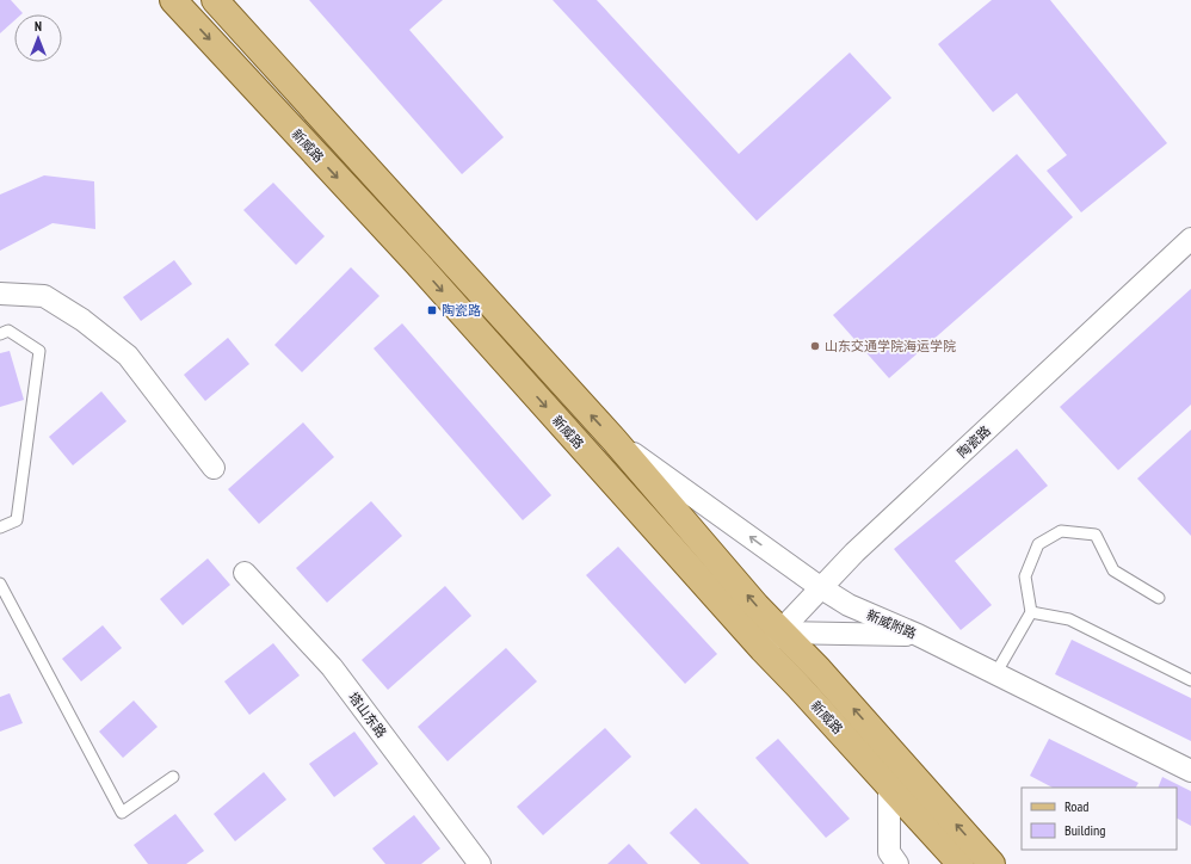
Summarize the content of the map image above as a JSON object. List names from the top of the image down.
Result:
{
  "streets": {
    "main road": ["新威路"],
    "street": ["陶瓷路", "新威附路", "塔山东路"]
  },
  "crossings": [
    ["新威路", "陶瓷路"],
    ["新威路", "新威附路"],
    ["陶瓷路", "新威附路"]
  ],
  "one_way": ["新威附路"],
  "places": {
    "transit": ["陶瓷路"],
    "other": ["山东交通学院海运学院"]
  },
  "legend": ["Road", "Building"],
  "north": "top"
}
